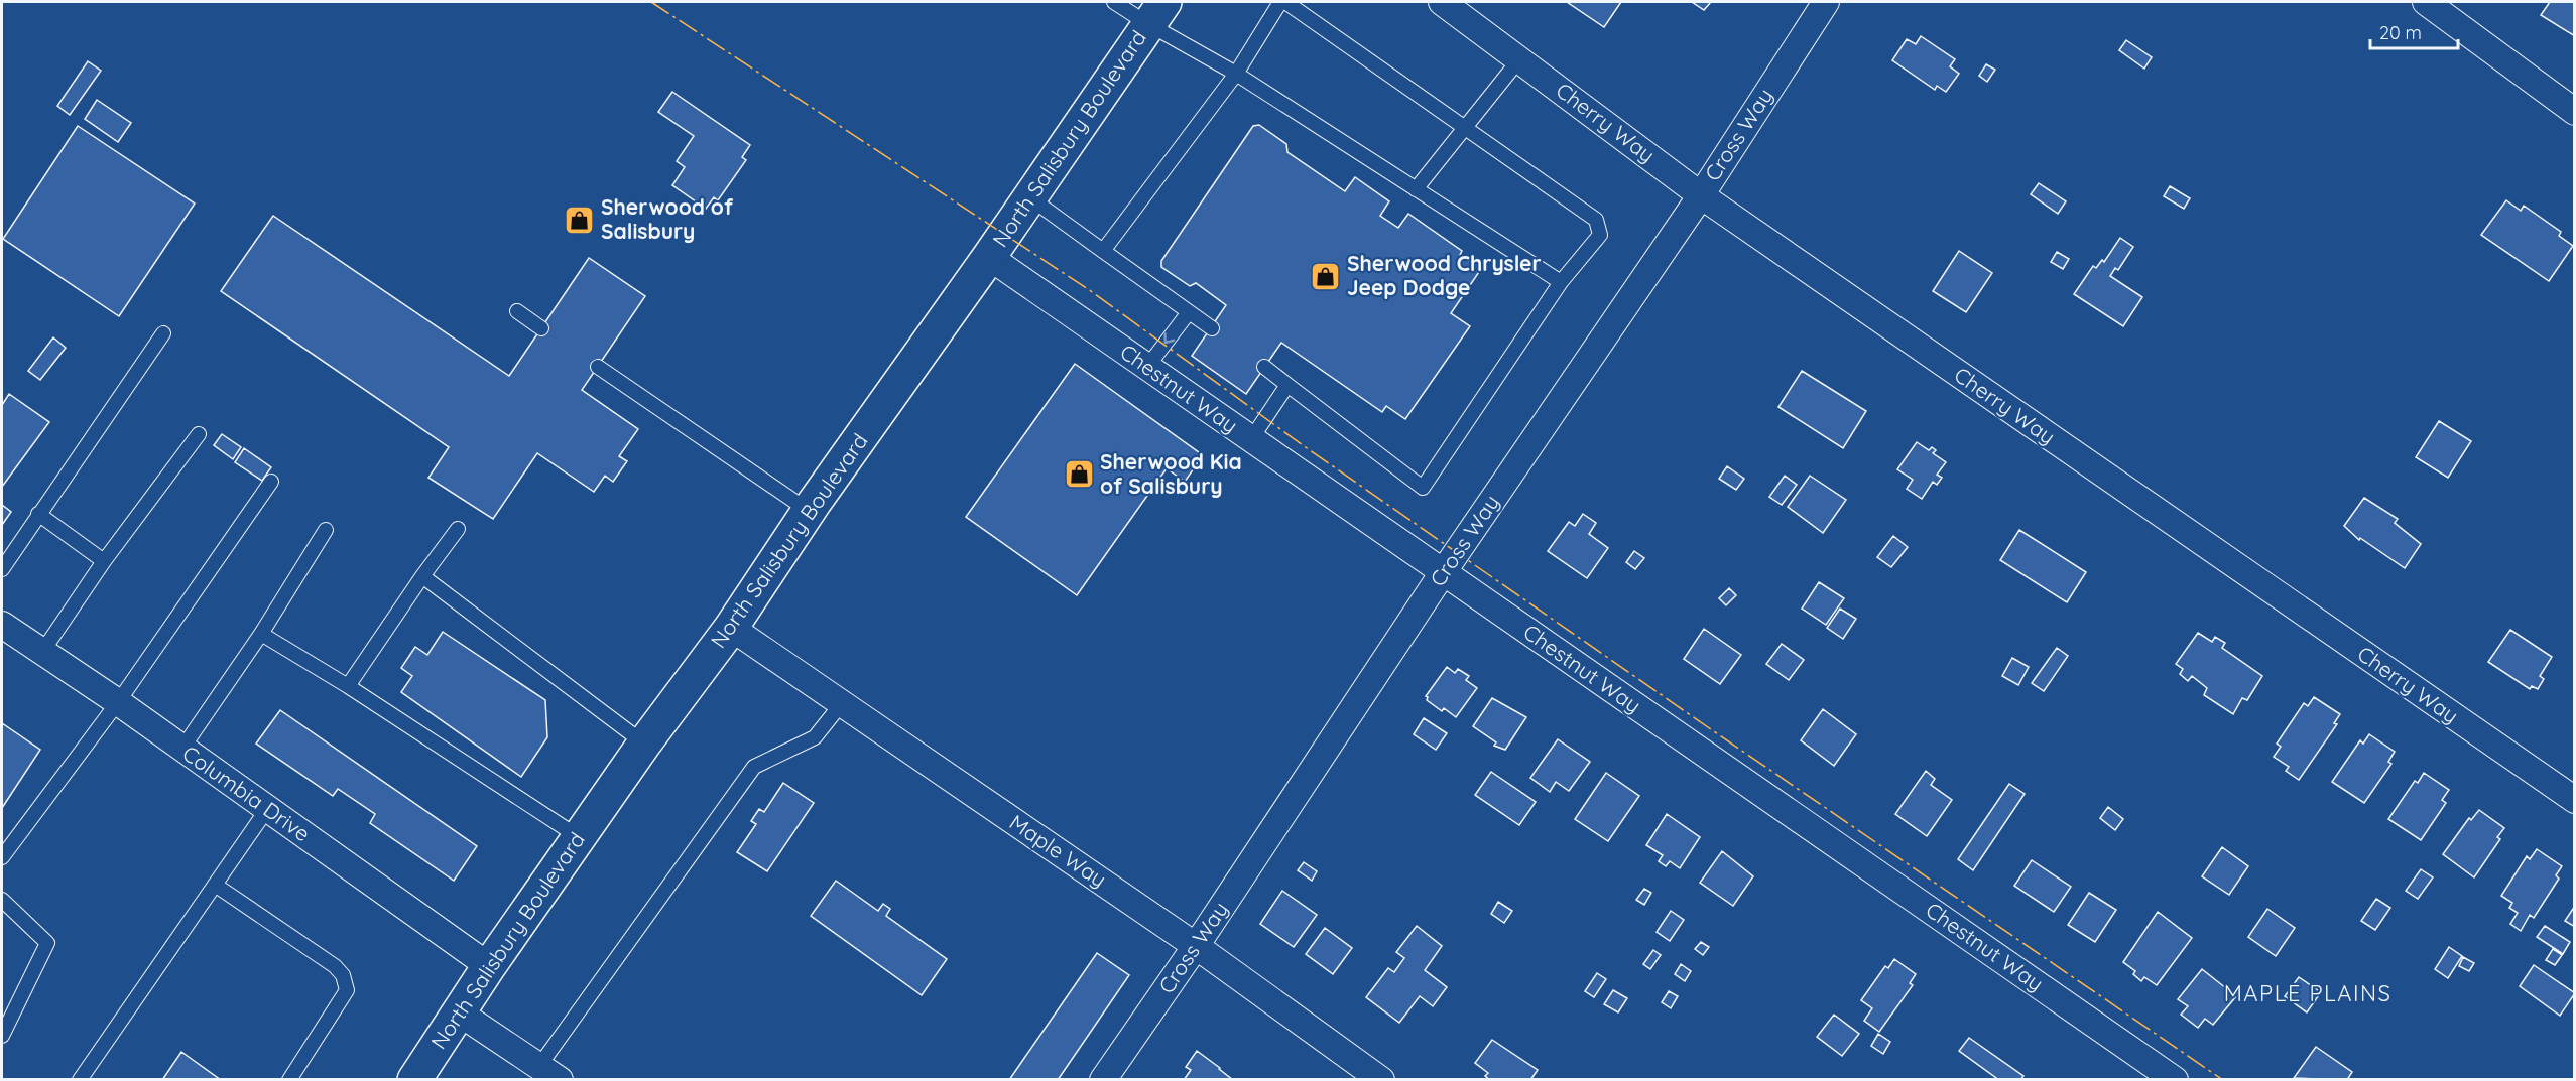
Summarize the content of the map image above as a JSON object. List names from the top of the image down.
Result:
{
  "streets": {
    "main road": ["North Salisbury Boulevard"],
    "street": [
      "Cherry Way",
      "Cross Way",
      "Chestnut Way",
      "Columbia Drive",
      "Maple Way"
    ]
  },
  "crossings": [
    ["Cherry Way", "Cross Way"],
    ["Cross Way", "Chestnut Way"],
    ["Cross Way", "Maple Way"],
    ["North Salisbury Boulevard", "Chestnut Way"],
    ["North Salisbury Boulevard", "Columbia Drive"],
    ["North Salisbury Boulevard", "Maple Way"]
  ],
  "districts": ["MAPLE PLAINS"],
  "places": {
    "shop": ["Sherwood of Salisbury", "Sherwood Chrysler Jeep Dodge", "Sherwood Kia of Salisbury"]
  },
  "scale_bar": "20 m"
}
